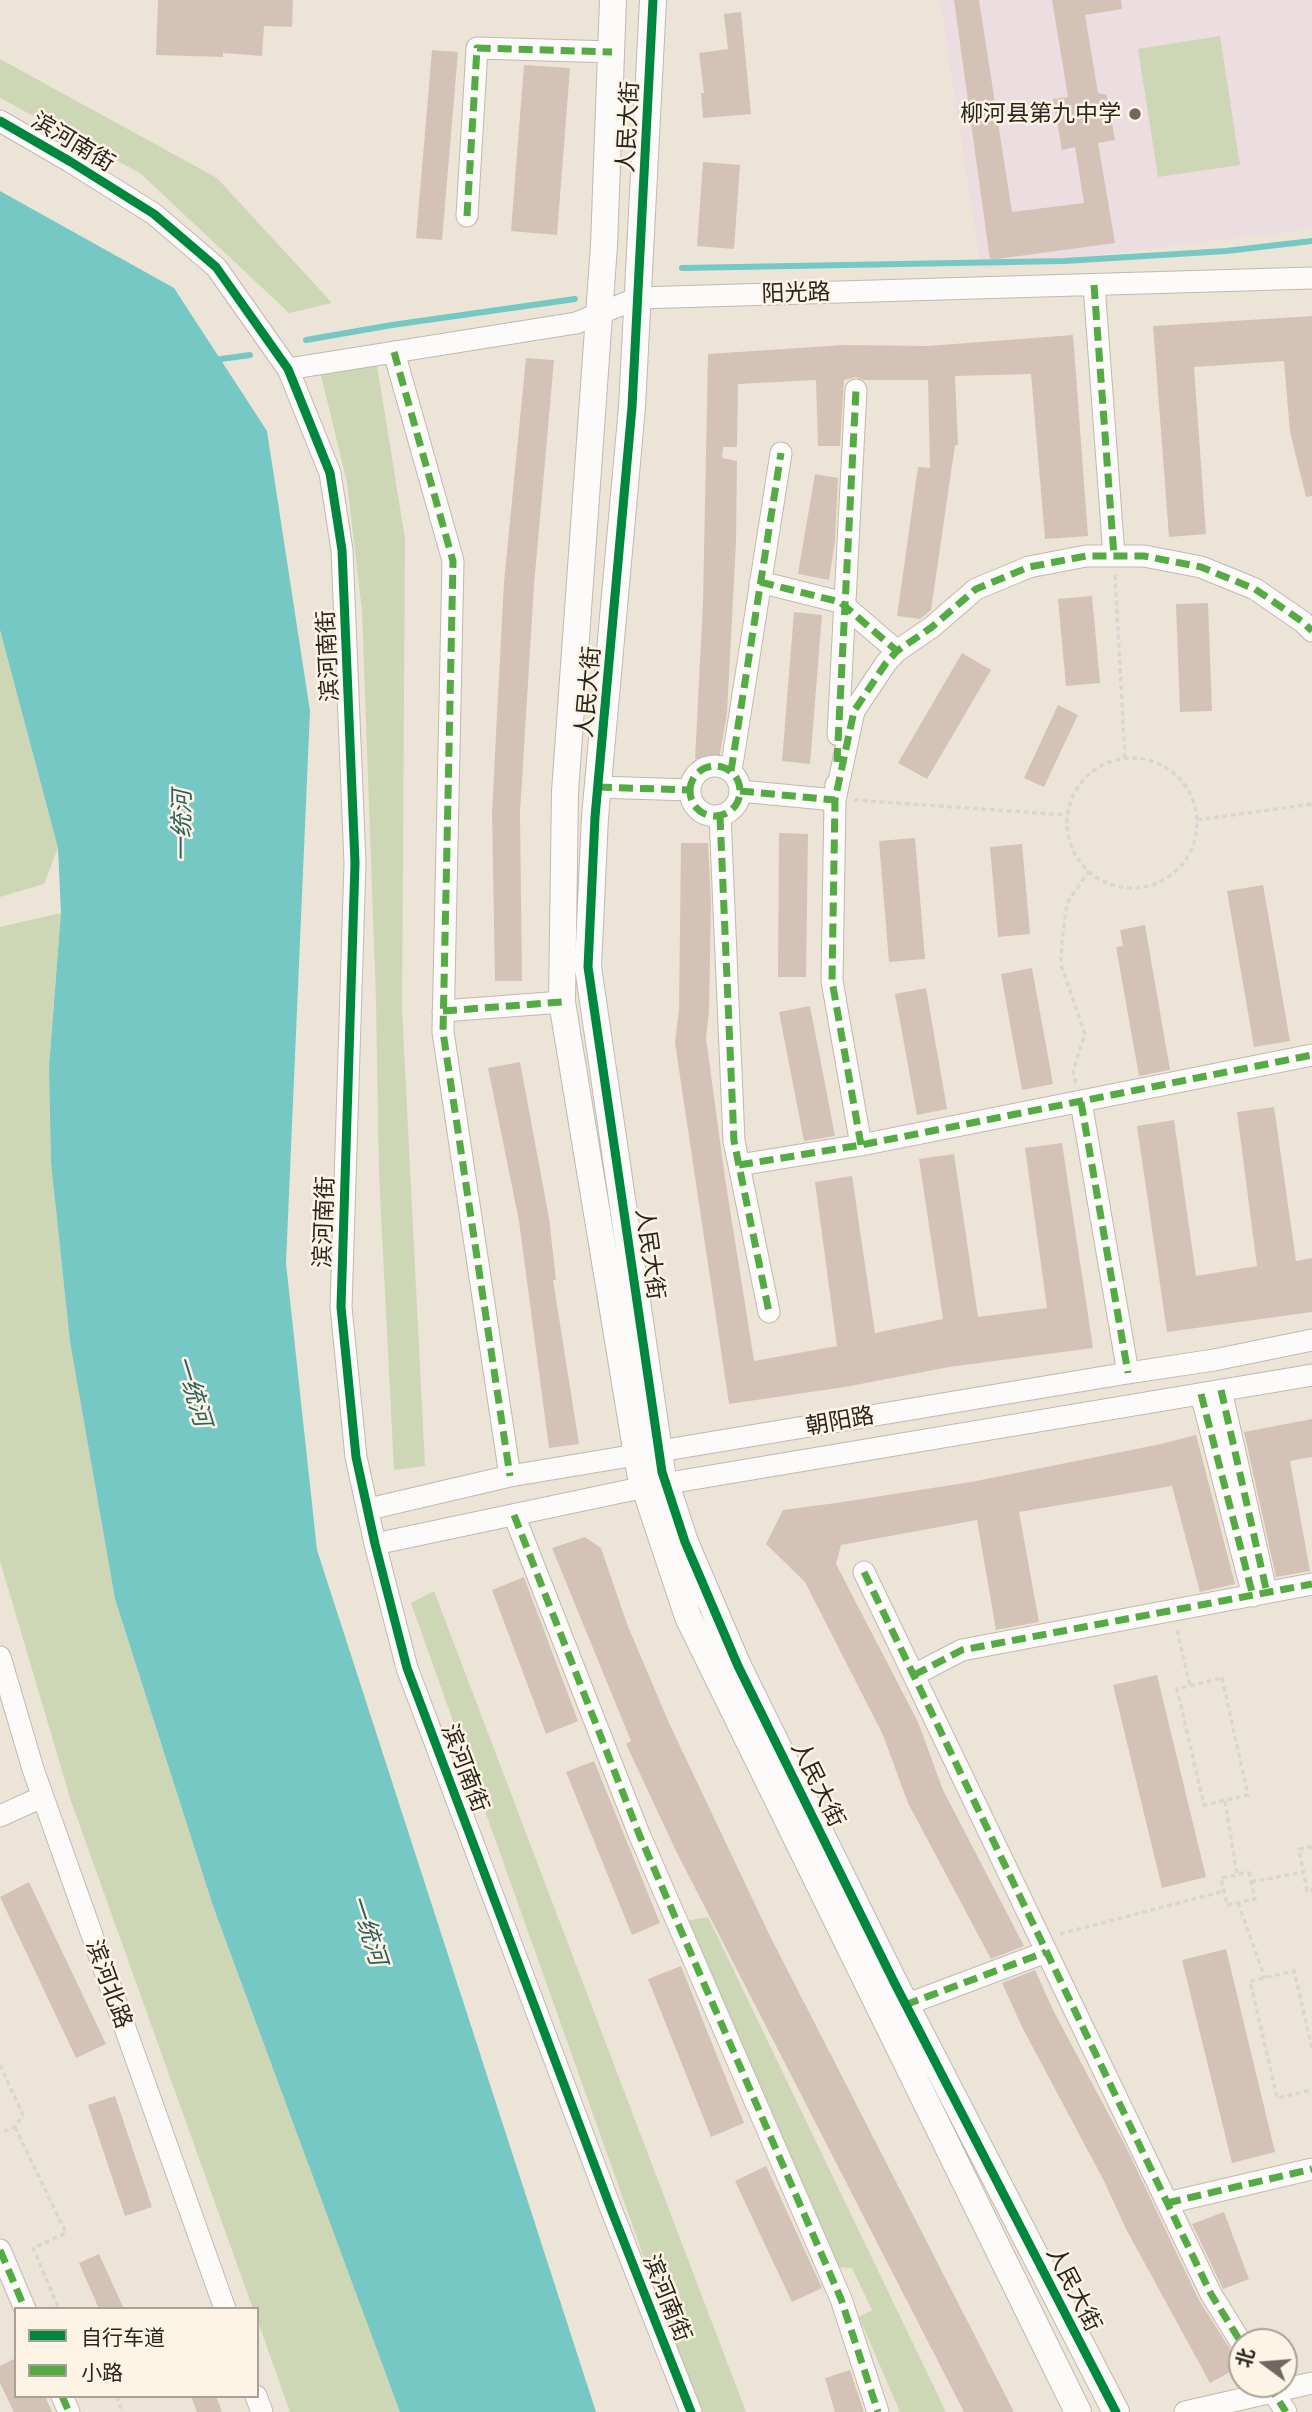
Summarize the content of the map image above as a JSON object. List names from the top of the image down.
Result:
{
  "streets": {
    "street": [
      "人民大街",
      "滨河南街",
      "阳光路",
      "朝阳路",
      "滨河北路"
    ]
  },
  "crossings": [
    ["人民大街", "阳光路"],
    ["人民大街", "朝阳路"],
    ["滨河南街", "阳光路"],
    ["滨河南街", "朝阳路"]
  ],
  "water": ["一统河"],
  "places": ["柳河县第九中学"],
  "legend": ["自行车道", "小路"],
  "north": "left"
}
